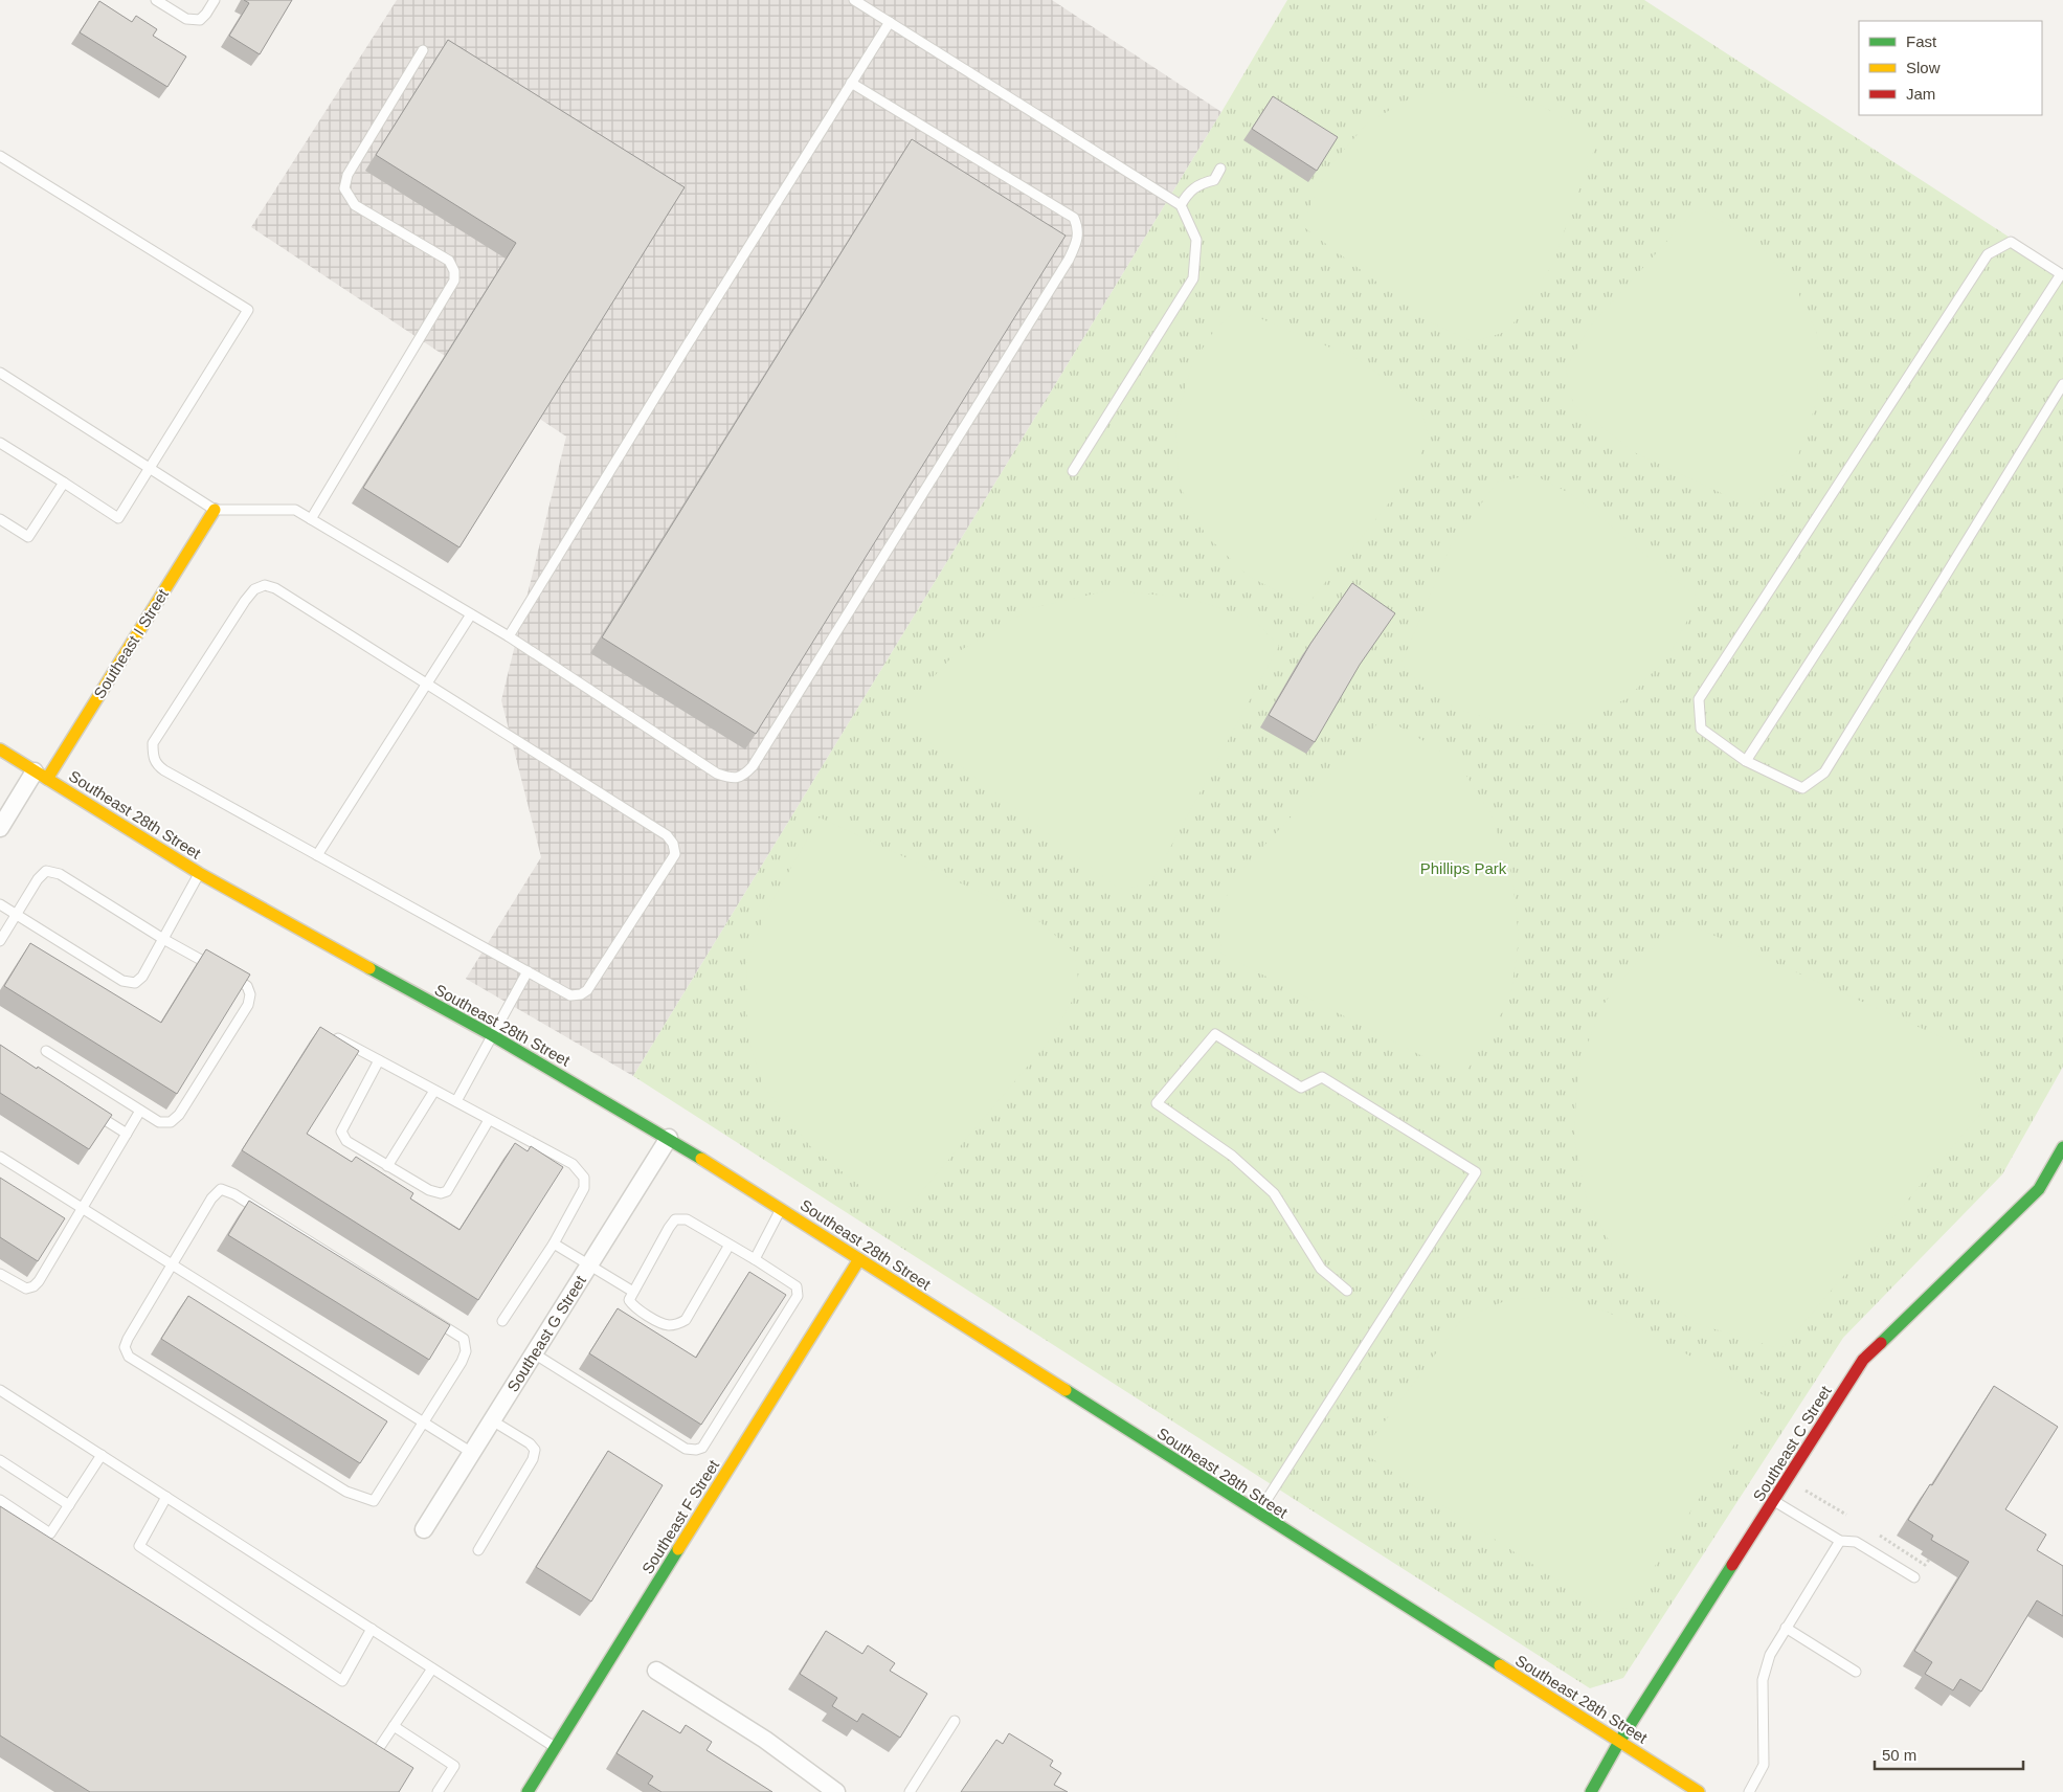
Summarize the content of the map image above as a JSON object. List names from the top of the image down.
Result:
{
  "streets": {
    "main road": [
      "Southeast I Street",
      "Southeast 28th Street",
      "Southeast C Street",
      "Southeast F Street"
    ],
    "street": ["Southeast G Street"]
  },
  "crossings": [
    ["Southeast I Street", "Southeast 28th Street"],
    ["Southeast 28th Street", "Southeast G Street"],
    ["Southeast 28th Street", "Southeast C Street"],
    ["Southeast 28th Street", "Southeast F Street"]
  ],
  "parks": ["Phillips Park"],
  "legend": ["Fast", "Slow", "Jam"],
  "scale_bar": "50 m"
}
